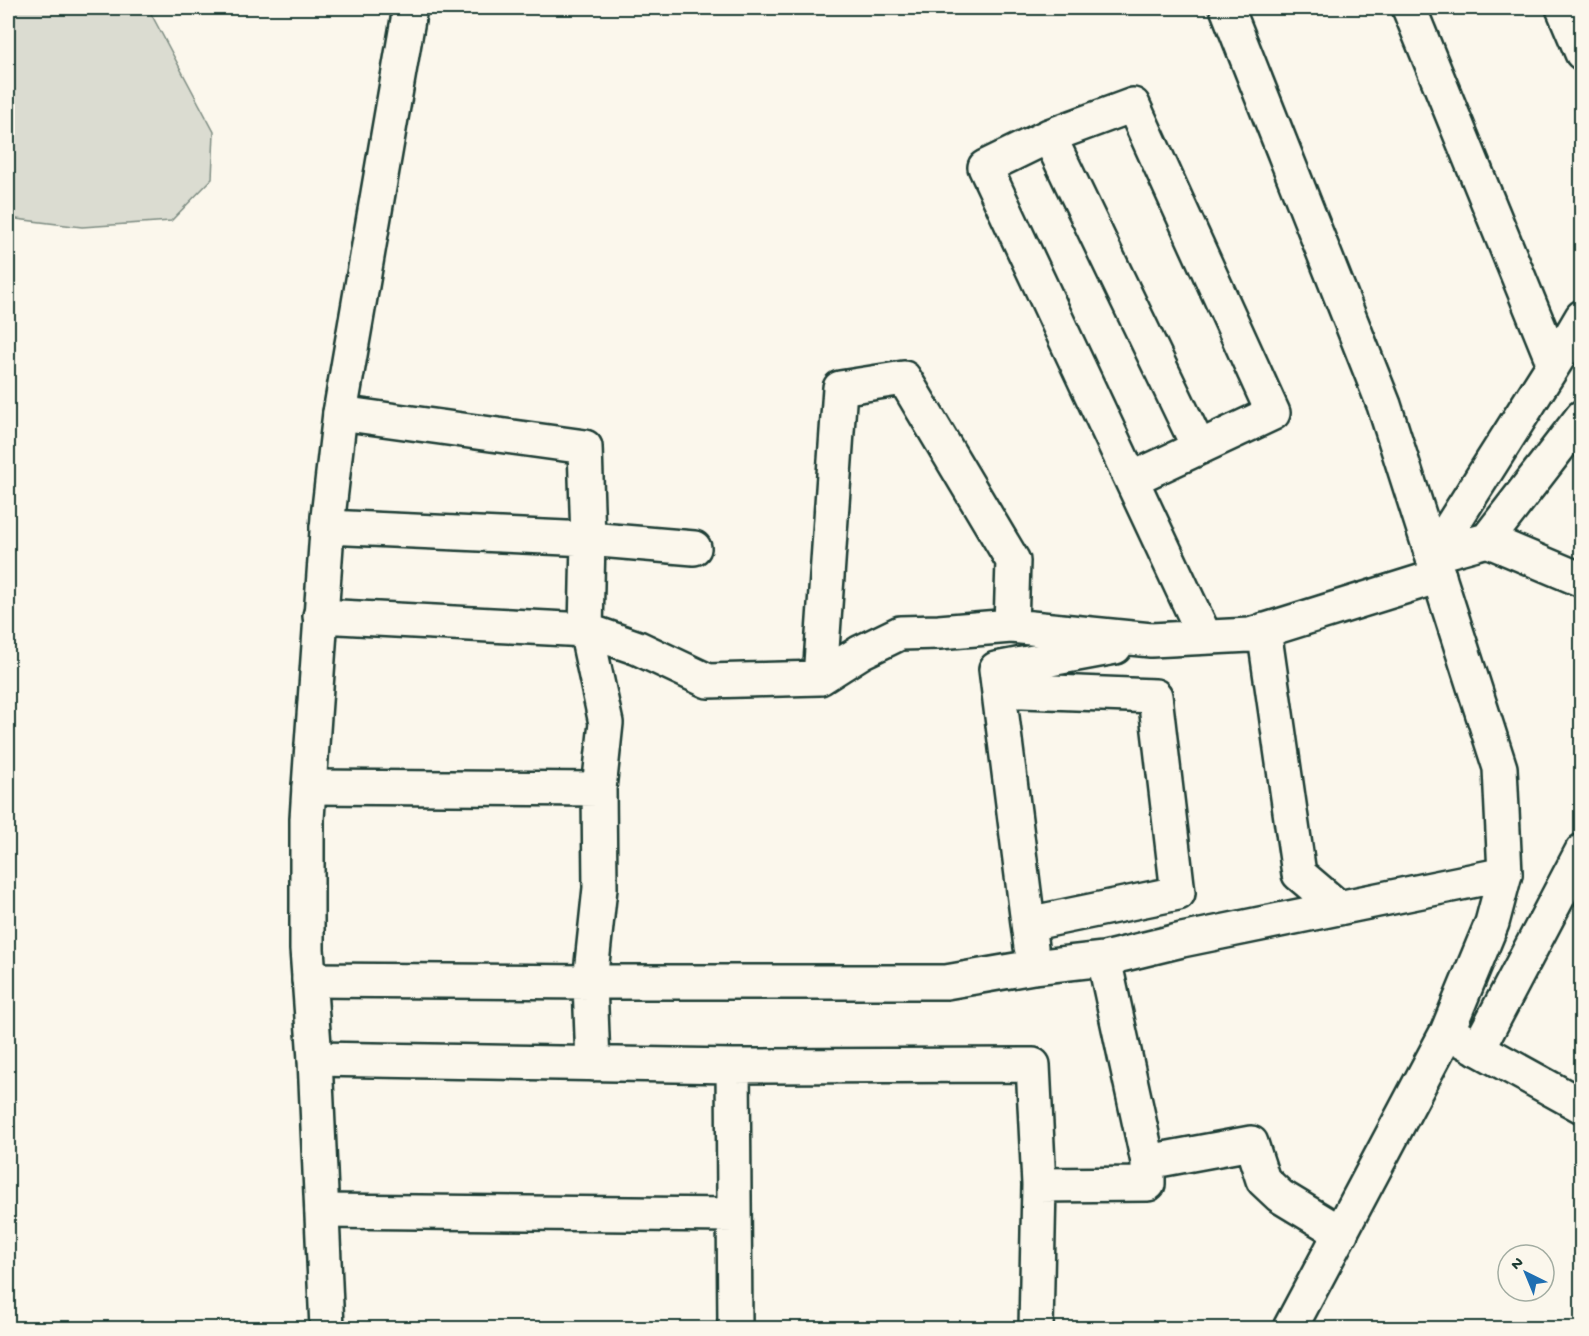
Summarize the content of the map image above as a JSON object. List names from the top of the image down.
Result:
{
  "north": "top left"
}
